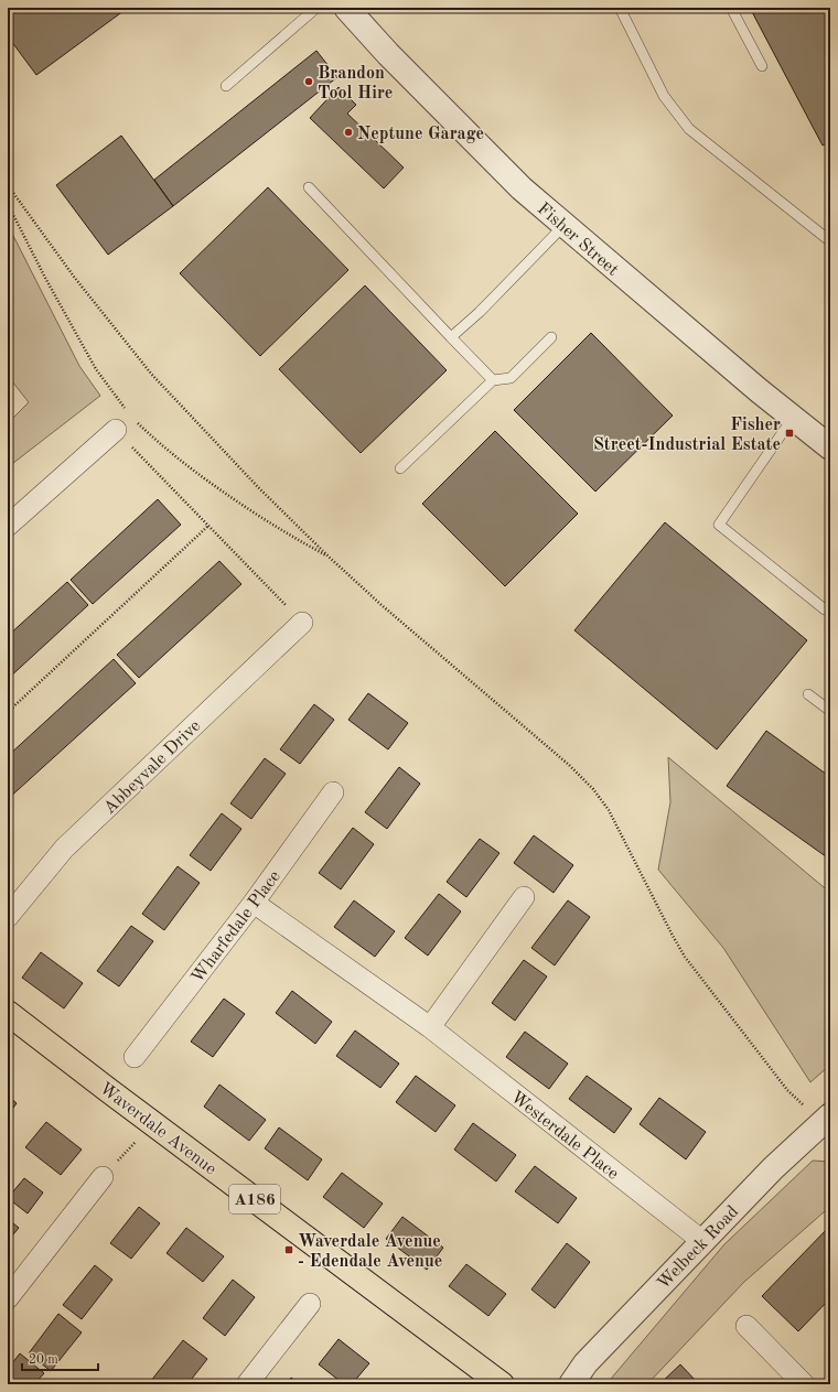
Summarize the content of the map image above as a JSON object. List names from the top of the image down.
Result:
{
  "streets": {
    "main road": ["Waverdale Avenue", "A186"],
    "street": [
      "Fisher Street",
      "Abbeyvale Drive",
      "Wharfedale Place",
      "Westerdale Place",
      "Welbeck Road"
    ]
  },
  "crossings": [
    ["Wharfedale Place", "Westerdale Place"],
    ["Westerdale Place", "Welbeck Road"]
  ],
  "places": {
    "other": ["Brandon Tool Hire", "Neptune Garage"],
    "transit": ["Fisher Street-Industrial Estate", "Waverdale Avenue - Edendale Avenue"]
  },
  "scale_bar": "20 m"
}
